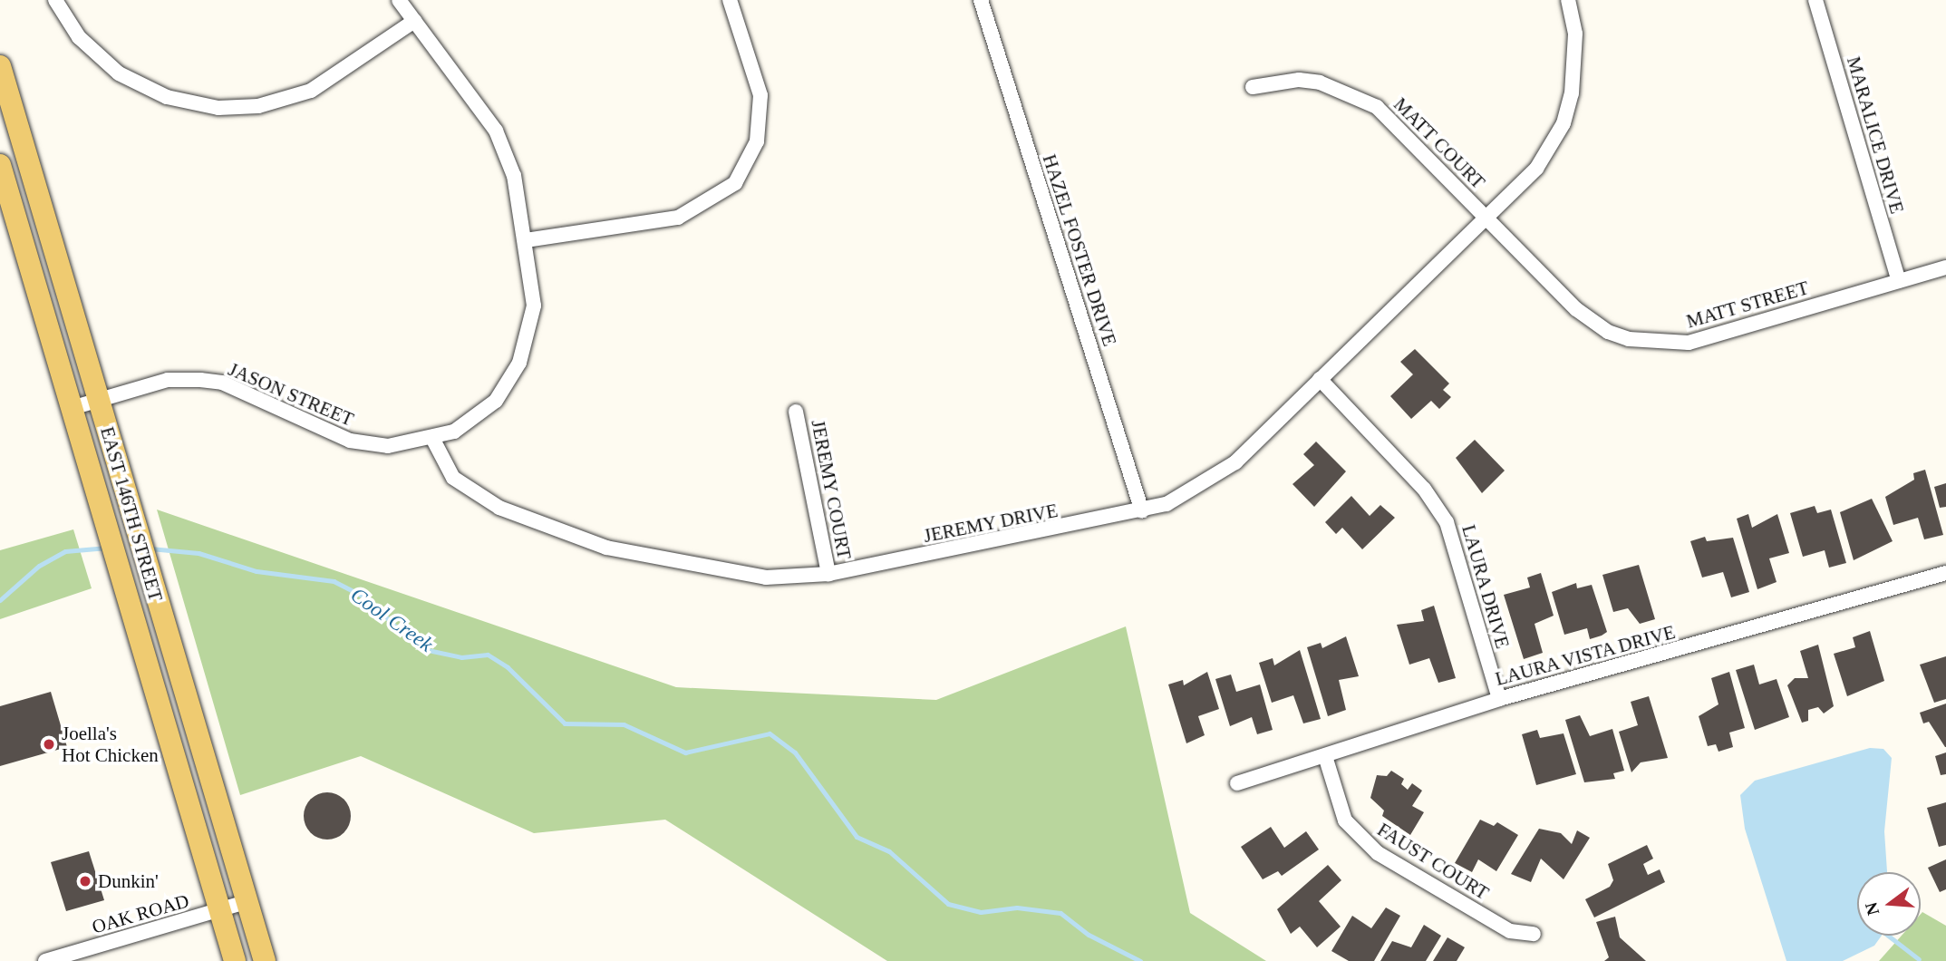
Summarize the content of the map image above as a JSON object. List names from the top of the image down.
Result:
{
  "streets": {
    "main road": ["EAST 146TH STREET"],
    "street": [
      "MARALICE DRIVE",
      "MATT COURT",
      "HAZEL FOSTER DRIVE",
      "MATT STREET",
      "JASON STREET",
      "JEREMY COURT",
      "JEREMY DRIVE",
      "LAURA DRIVE",
      "LAURA VISTA DRIVE",
      "FAUST COURT",
      "OAK ROAD"
    ]
  },
  "crossings": [
    ["MARALICE DRIVE", "MATT STREET"],
    ["MATT COURT", "MATT STREET"],
    ["MATT COURT", "JEREMY DRIVE"],
    ["HAZEL FOSTER DRIVE", "JEREMY DRIVE"],
    ["MATT STREET", "JEREMY DRIVE"],
    ["JASON STREET", "EAST 146TH STREET"],
    ["JASON STREET", "JEREMY DRIVE"],
    ["JEREMY COURT", "JEREMY DRIVE"],
    ["EAST 146TH STREET", "OAK ROAD"],
    ["JEREMY DRIVE", "LAURA DRIVE"],
    ["LAURA DRIVE", "LAURA VISTA DRIVE"],
    ["LAURA VISTA DRIVE", "FAUST COURT"]
  ],
  "water": ["Cool Creek"],
  "places": ["Joella's Hot Chicken", "Dunkin'"],
  "north": "left"
}
